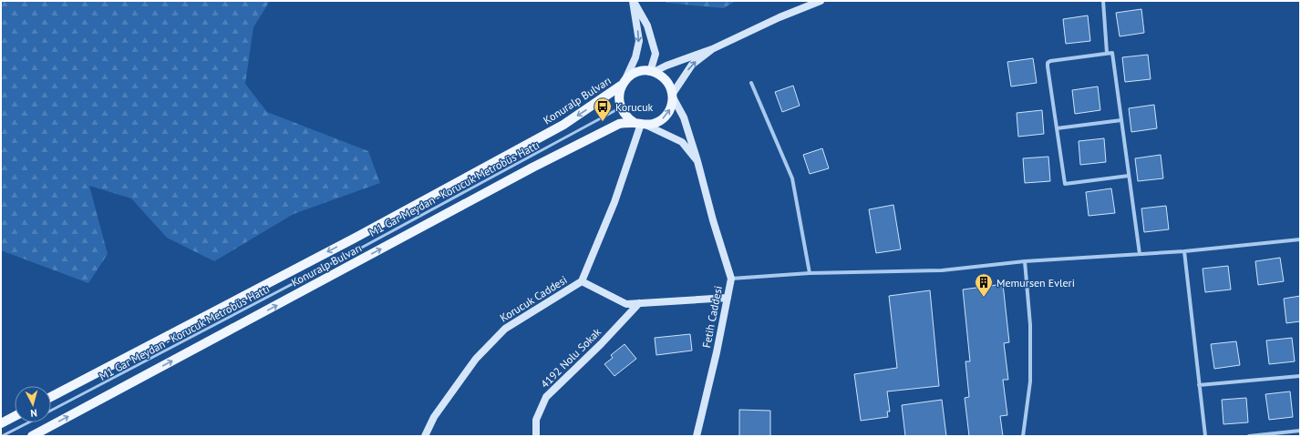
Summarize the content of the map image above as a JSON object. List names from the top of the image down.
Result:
{
  "streets": {
    "main road": ["Konuralp Bulvarı"],
    "street": ["Korucuk Caddesi", "Fetih Caddesi", "4192 Nolu Sokak"],
    "lane": ["M1 Gar Meydan - Korucuk Metrobüs Hattı"]
  },
  "crossings": [
    ["Konuralp Bulvarı", "M1 Gar Meydan - Korucuk Metrobüs Hattı"],
    ["Konuralp Bulvarı", "Korucuk Caddesi"],
    ["Konuralp Bulvarı", "Fetih Caddesi"],
    ["M1 Gar Meydan - Korucuk Metrobüs Hattı", "Korucuk Caddesi"],
    ["M1 Gar Meydan - Korucuk Metrobüs Hattı", "Fetih Caddesi"],
    ["Korucuk Caddesi", "Fetih Caddesi"]
  ],
  "places": {
    "bus stop": ["Korucuk"],
    "building": ["Memursen Evleri"]
  },
  "north": "bottom"
}
